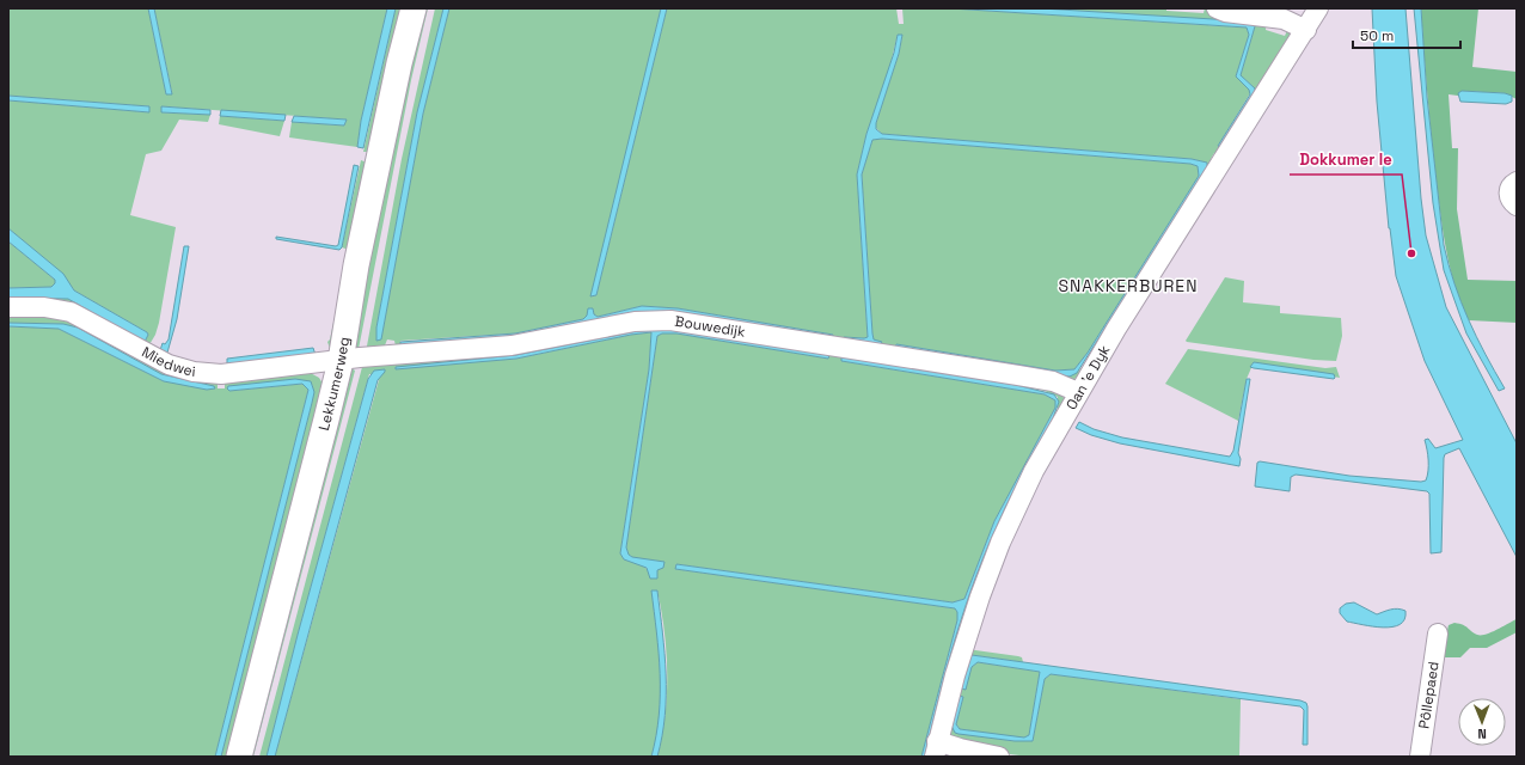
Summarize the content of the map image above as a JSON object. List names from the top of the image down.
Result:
{
  "streets": {
    "main road": ["Lekkumerweg"],
    "street": [
      "Bouwedijk",
      "Miedwei",
      "Oan 'e Dyk",
      "Pôllepaed"
    ]
  },
  "crossings": [
    ["Bouwedijk", "Miedwei"],
    ["Bouwedijk", "Oan 'e Dyk"],
    ["Bouwedijk", "Lekkumerweg"],
    ["Miedwei", "Lekkumerweg"]
  ],
  "districts": ["SNAKKERBUREN"],
  "places": ["Dokkumer Ie"],
  "scale_bar": "50 m",
  "north": "bottom"
}
